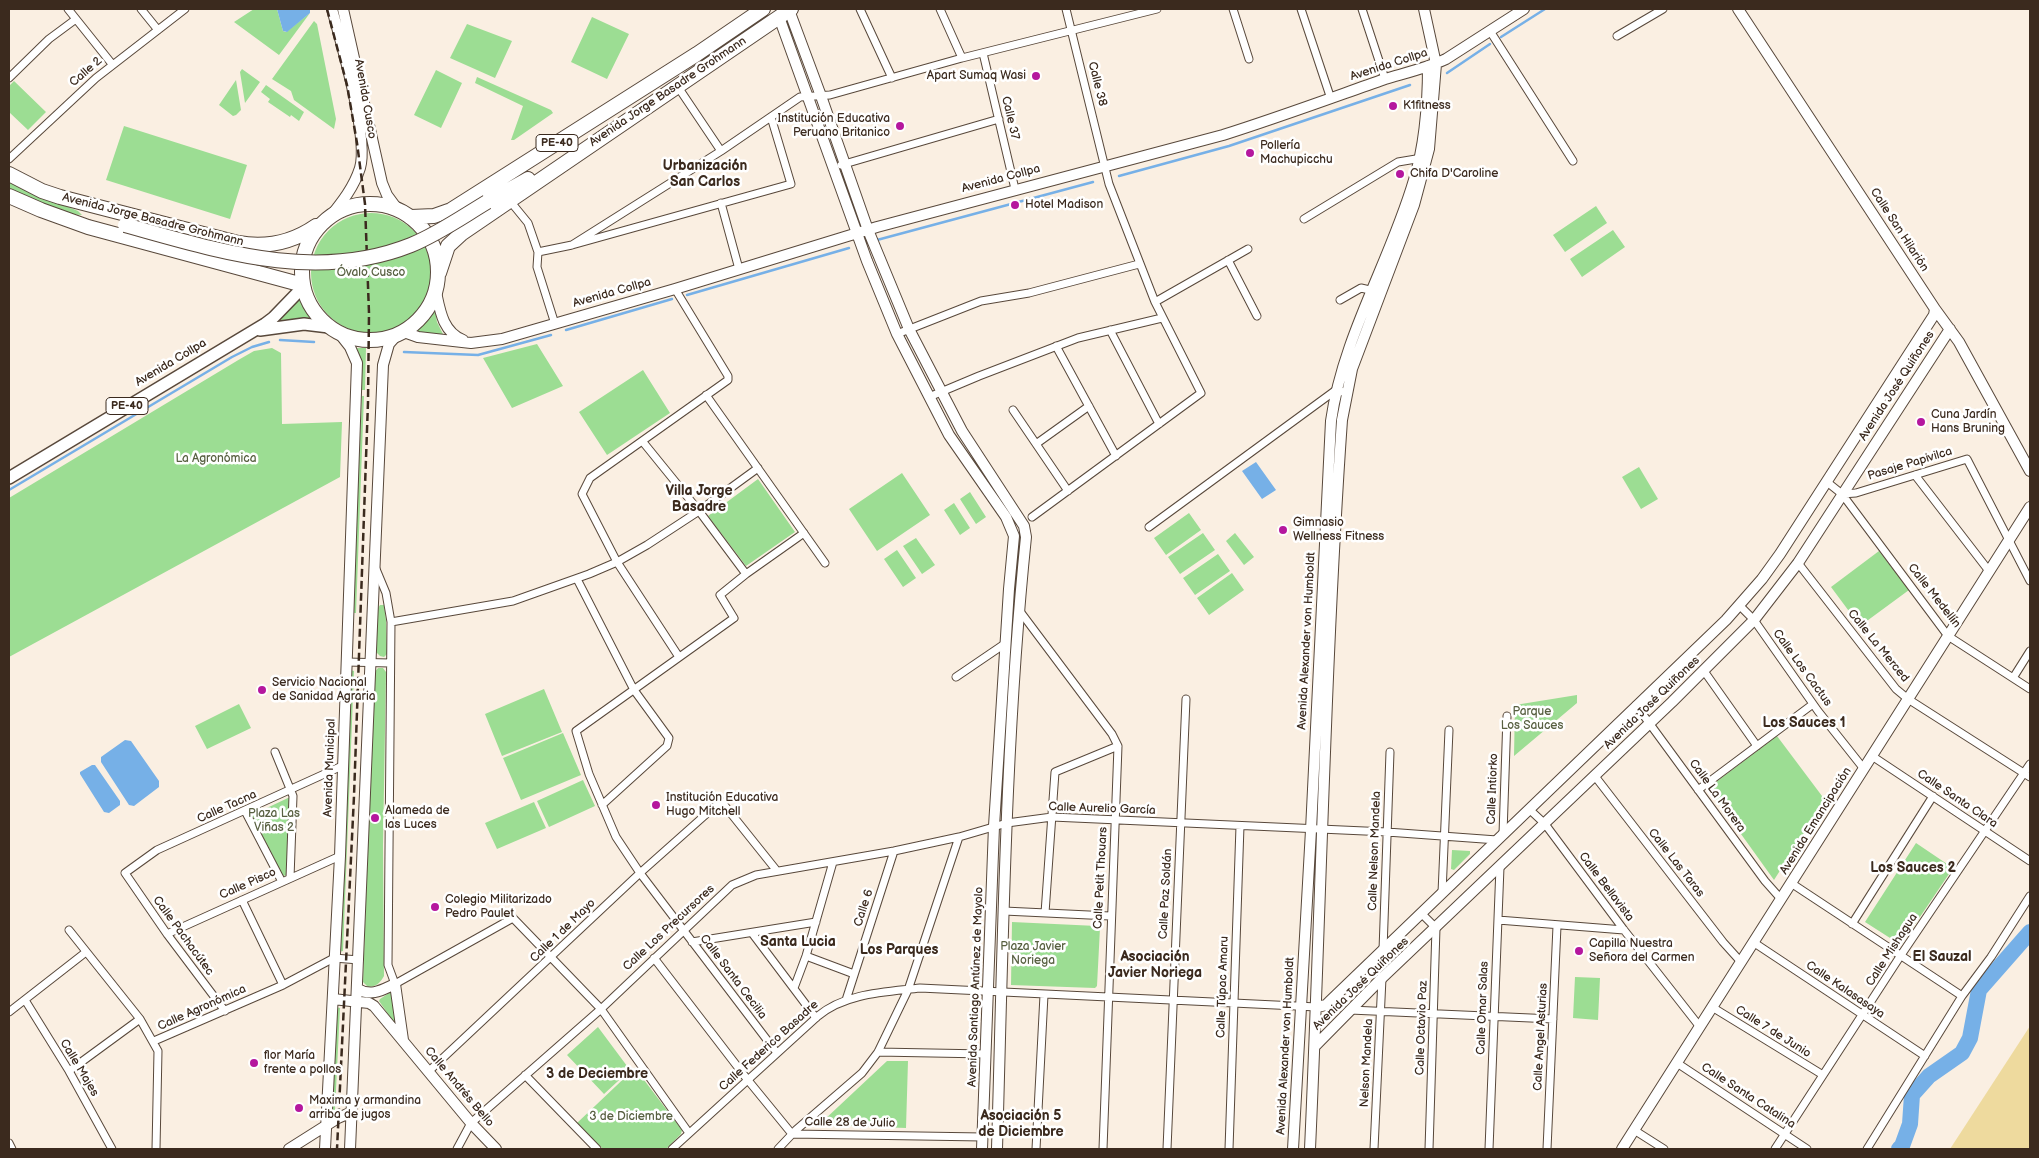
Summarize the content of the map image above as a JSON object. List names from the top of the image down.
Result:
{
  "streets": {
    "highway": ["Avenida Jorge Basadre Grohmann", "PE-40"],
    "main road": ["Avenida Collpa"],
    "street": [
      "Calle 2",
      "Calle 38",
      "Avenida Cusco",
      "Calle 37",
      "Calle San Hilarión",
      "Avenida José Quiñones",
      "Pasaje Papivilca",
      "Calle Medellín",
      "Avenida Alexander von Humboldt",
      "Calle La Merced",
      "Calle Los Cactus",
      "Avenida Municipal",
      "Calle Intiorko",
      "Calle La Morera",
      "Calle Santa Clara",
      "Calle Tacna",
      "Calle Aurelio García",
      "Avenida Emancipación",
      "Calle Nelson Mandela",
      "Calle Las Taras",
      "Calle Petit Thouars",
      "Calle Pisco",
      "Calle Bellavista",
      "Calle Paz Soldán",
      "Calle 6",
      "Calle Los Precursores",
      "Calle 1 de Mayo",
      "Calle Pachacútec",
      "Calle Mishagua",
      "Calle Santa Cecilia",
      "Avenida Santiago Antúnez de Mayolo",
      "Calle Túpac Amaru",
      "Calle Kalasasaya",
      "Calle Agronómica",
      "Calle Omar Salas",
      "Calle Octavio Paz",
      "Calle 7 de Junio",
      "Calle Angel Asturias",
      "Calle Federico Basadre",
      "Nelson Mandela",
      "Calle Majes",
      "Calle Andrés Bello",
      "Calle Santa Catalina",
      "Calle 28 de Julio"
    ]
  },
  "crossings": [
    ["Avenida Collpa", "Calle 38"],
    ["Avenida Collpa", "Avenida Jorge Basadre Grohmann"],
    ["Avenida Collpa", "Avenida Cusco"],
    ["Avenida Collpa", "Calle 37"],
    ["Avenida Collpa", "PE-40"],
    ["Avenida Collpa", "Avenida Alexander von Humboldt"],
    ["Avenida Collpa", "Avenida Municipal"],
    ["Avenida Collpa", "Avenida Santiago Antúnez de Mayolo"],
    ["Avenida Jorge Basadre Grohmann", "Avenida Cusco"],
    ["Avenida Jorge Basadre Grohmann", "PE-40"],
    ["Avenida Jorge Basadre Grohmann", "Avenida Municipal"],
    ["Avenida Cusco", "PE-40"],
    ["Avenida Cusco", "Avenida Municipal"],
    ["PE-40", "Avenida Municipal"],
    ["Calle San Hilarión", "Avenida José Quiñones"],
    ["Avenida José Quiñones", "Pasaje Papivilca"],
    ["Avenida José Quiñones", "Calle Medellín"],
    ["Avenida José Quiñones", "Avenida Alexander von Humboldt"],
    ["Avenida José Quiñones", "Calle La Merced"],
    ["Avenida José Quiñones", "Calle Los Cactus"],
    ["Avenida José Quiñones", "Calle Intiorko"],
    ["Avenida José Quiñones", "Calle La Morera"],
    ["Avenida José Quiñones", "Calle Aurelio García"],
    ["Avenida José Quiñones", "Calle Nelson Mandela"],
    ["Avenida José Quiñones", "Calle Las Taras"],
    ["Avenida José Quiñones", "Calle Bellavista"],
    ["Avenida José Quiñones", "Calle Omar Salas"],
    ["Avenida José Quiñones", "Calle Octavio Paz"],
    ["Avenida José Quiñones", "Calle Federico Basadre"],
    ["Avenida José Quiñones", "Nelson Mandela"],
    ["Pasaje Papivilca", "Calle Medellín"],
    ["Pasaje Papivilca", "Avenida Emancipación"],
    ["Calle Medellín", "Avenida Emancipación"],
    ["Avenida Alexander von Humboldt", "Calle Aurelio García"],
    ["Avenida Alexander von Humboldt", "Calle Federico Basadre"],
    ["Calle La Merced", "Avenida Emancipación"],
    ["Calle La Merced", "Calle Mishagua"],
    ["Calle Los Cactus", "Avenida Emancipación"],
    ["Avenida Municipal", "Calle Tacna"],
    ["Avenida Municipal", "Calle Pisco"],
    ["Avenida Municipal", "Calle Agronómica"],
    ["Avenida Municipal", "Calle Andrés Bello"],
    ["Calle Intiorko", "Calle Aurelio García"],
    ["Calle La Morera", "Avenida Emancipación"],
    ["Calle Santa Clara", "Avenida Emancipación"],
    ["Calle Santa Clara", "Calle Mishagua"],
    ["Calle Tacna", "Calle Pachacútec"],
    ["Calle Aurelio García", "Calle Nelson Mandela"],
    ["Calle Aurelio García", "Calle Petit Thouars"],
    ["Calle Aurelio García", "Calle Paz Soldán"],
    ["Calle Aurelio García", "Calle Los Precursores"],
    ["Calle Aurelio García", "Avenida Santiago Antúnez de Mayolo"],
    ["Calle Aurelio García", "Calle Túpac Amaru"],
    ["Avenida Emancipación", "Calle Las Taras"],
    ["Avenida Emancipación", "Calle Bellavista"],
    ["Avenida Emancipación", "Calle Kalasasaya"],
    ["Avenida Emancipación", "Calle 7 de Junio"],
    ["Avenida Emancipación", "Calle Santa Catalina"],
    ["Calle Petit Thouars", "Calle Federico Basadre"],
    ["Calle Pisco", "Calle Pachacútec"],
    ["Calle Paz Soldán", "Calle Federico Basadre"],
    ["Calle 6", "Calle Los Precursores"],
    ["Calle 6", "Calle Federico Basadre"],
    ["Calle Los Precursores", "Calle 1 de Mayo"],
    ["Calle Los Precursores", "Calle Santa Cecilia"],
    ["Calle Los Precursores", "Calle Andrés Bello"],
    ["Calle Los Precursores", "Calle 28 de Julio"],
    ["Calle 1 de Mayo", "Calle Santa Cecilia"],
    ["Calle 1 de Mayo", "Calle Andrés Bello"],
    ["Calle Pachacútec", "Calle Agronómica"],
    ["Calle Mishagua", "Calle Kalasasaya"],
    ["Calle Mishagua", "Calle 7 de Junio"],
    ["Calle Mishagua", "Calle Santa Catalina"],
    ["Calle Santa Cecilia", "Calle Federico Basadre"],
    ["Avenida Santiago Antúnez de Mayolo", "Calle Federico Basadre"],
    ["Avenida Santiago Antúnez de Mayolo", "Calle 28 de Julio"],
    ["Calle Túpac Amaru", "Calle Federico Basadre"],
    ["Calle Federico Basadre", "Calle 28 de Julio"]
  ],
  "districts": [
    "Urbanización San Carlos",
    "Villa Jorge Basadre",
    "Los Sauces 1",
    "Los Sauces 2",
    "Santa Lucia",
    "Los Parques",
    "Asociación Javier Noriega",
    "El Sauzal",
    "3 de Deciembre",
    "Asociación 5 de Diciembre"
  ],
  "parks": [
    "Óvalo Cusco",
    "La Agronómica",
    "Parque Los Sauces",
    "Plaza Las Viñas 2",
    "Plaza Javier Noriega",
    "3 de Diciembre"
  ],
  "places": [
    "Apart Sumaq Wasi",
    "K1fitness",
    "Institución Educativa Peruano Britanico",
    "Pollería Machupicchu",
    "Chifa D'Caroline",
    "Hotel Madison",
    "Cuna Jardín Hans Bruning",
    "Gimnasio Wellness Fitness",
    "Servicio Nacional de Sanidad Agraria",
    "Institución Educativa Hugo Mitchell",
    "Alameda de las Luces",
    "Colegio Militarizado Pedro Paulet",
    "Capilla Nuestra Señora del Carmen",
    "flor María frente a pollos",
    "Maxima y armandina arriba de jugos"
  ]
}
